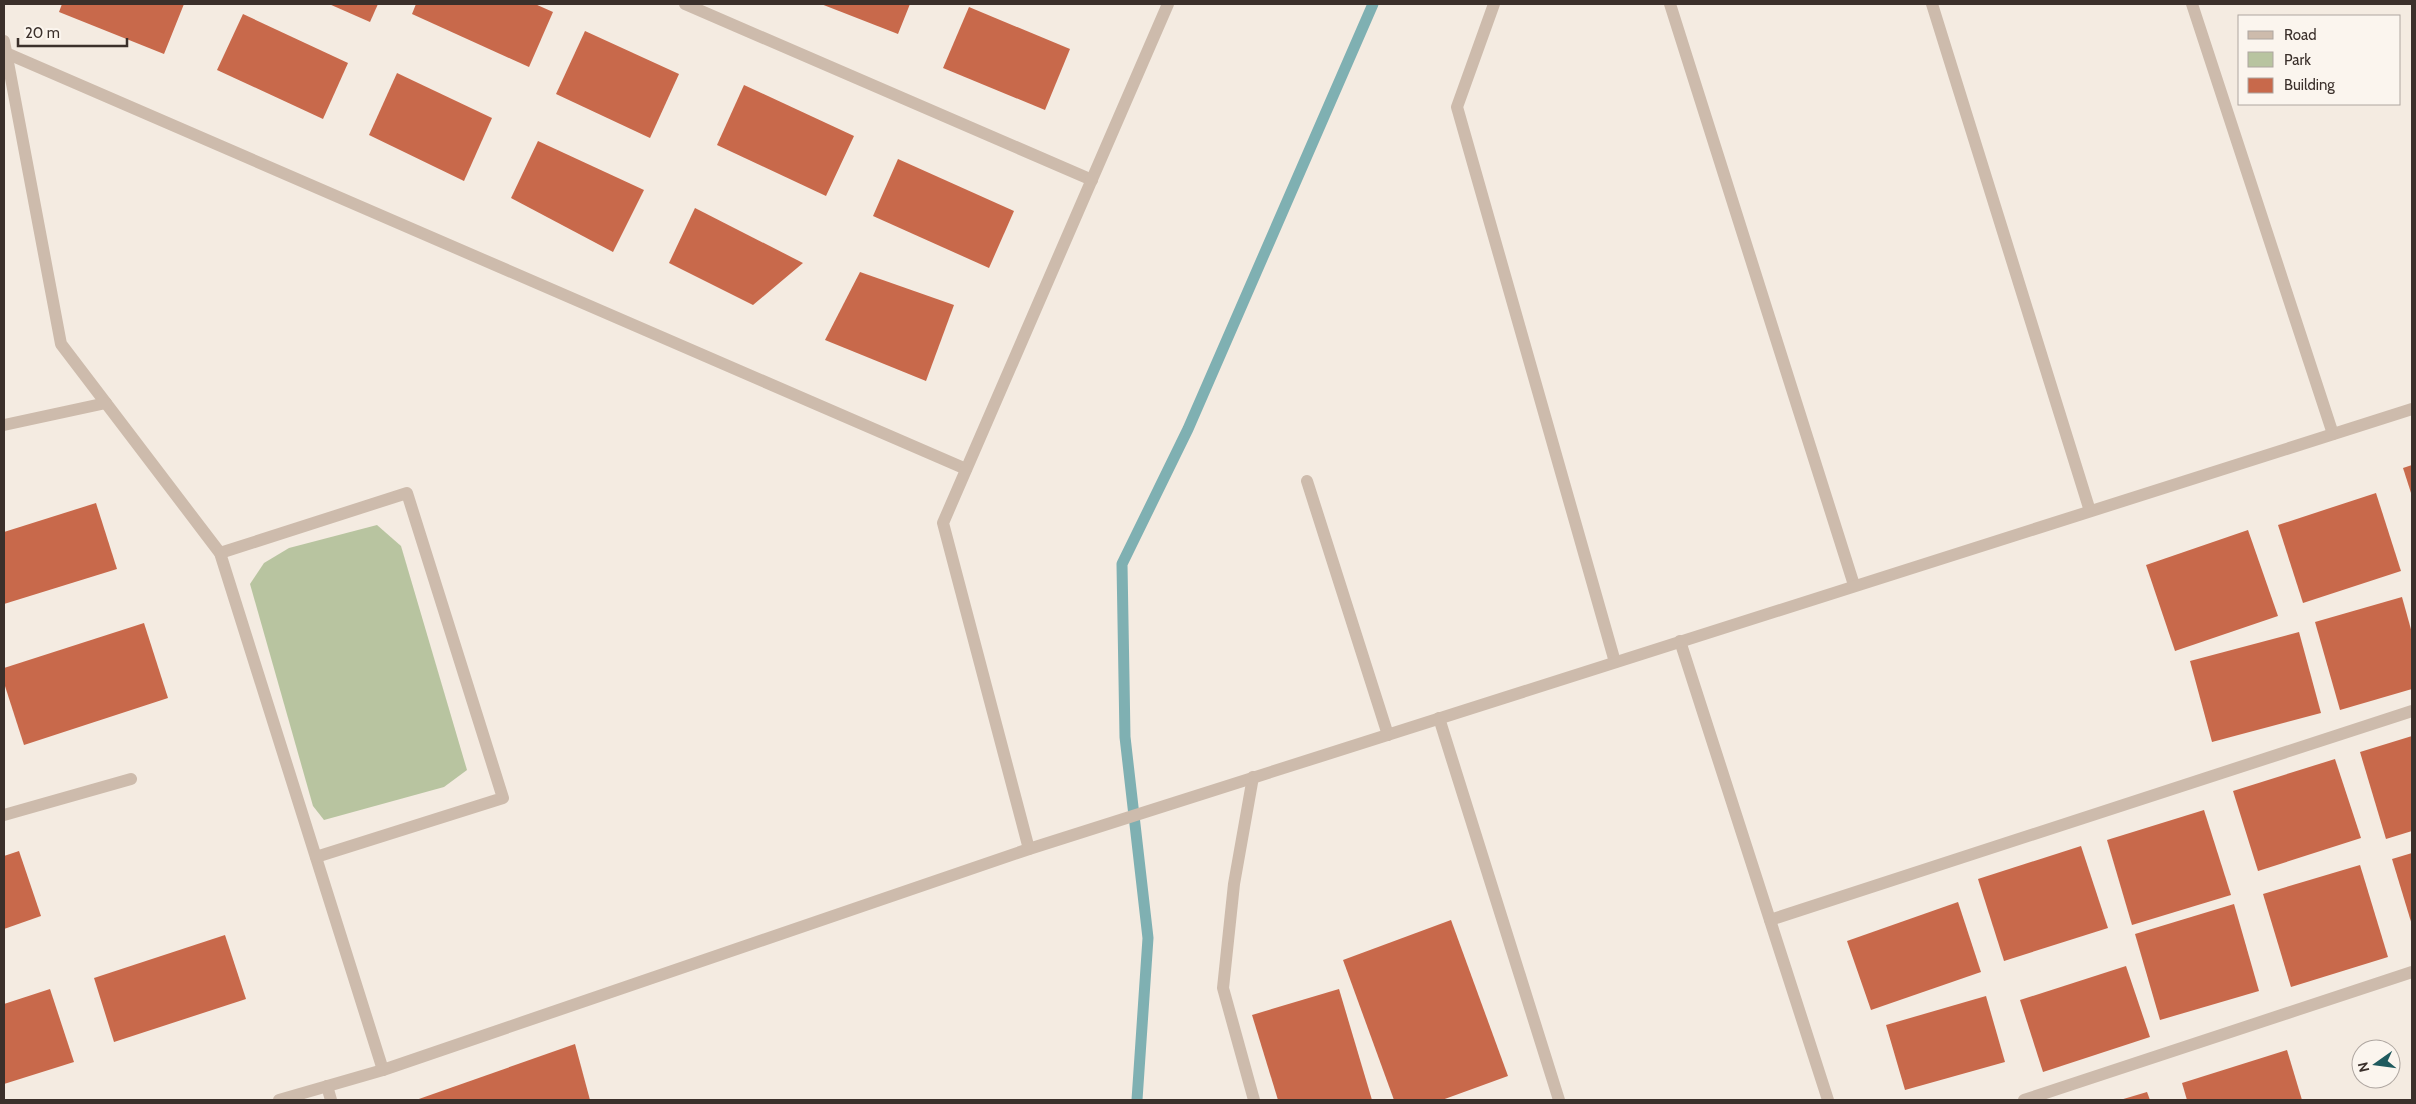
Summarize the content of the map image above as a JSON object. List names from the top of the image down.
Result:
{
  "legend": ["Road", "Park", "Building"],
  "scale_bar": "20 m",
  "north": "left"
}
